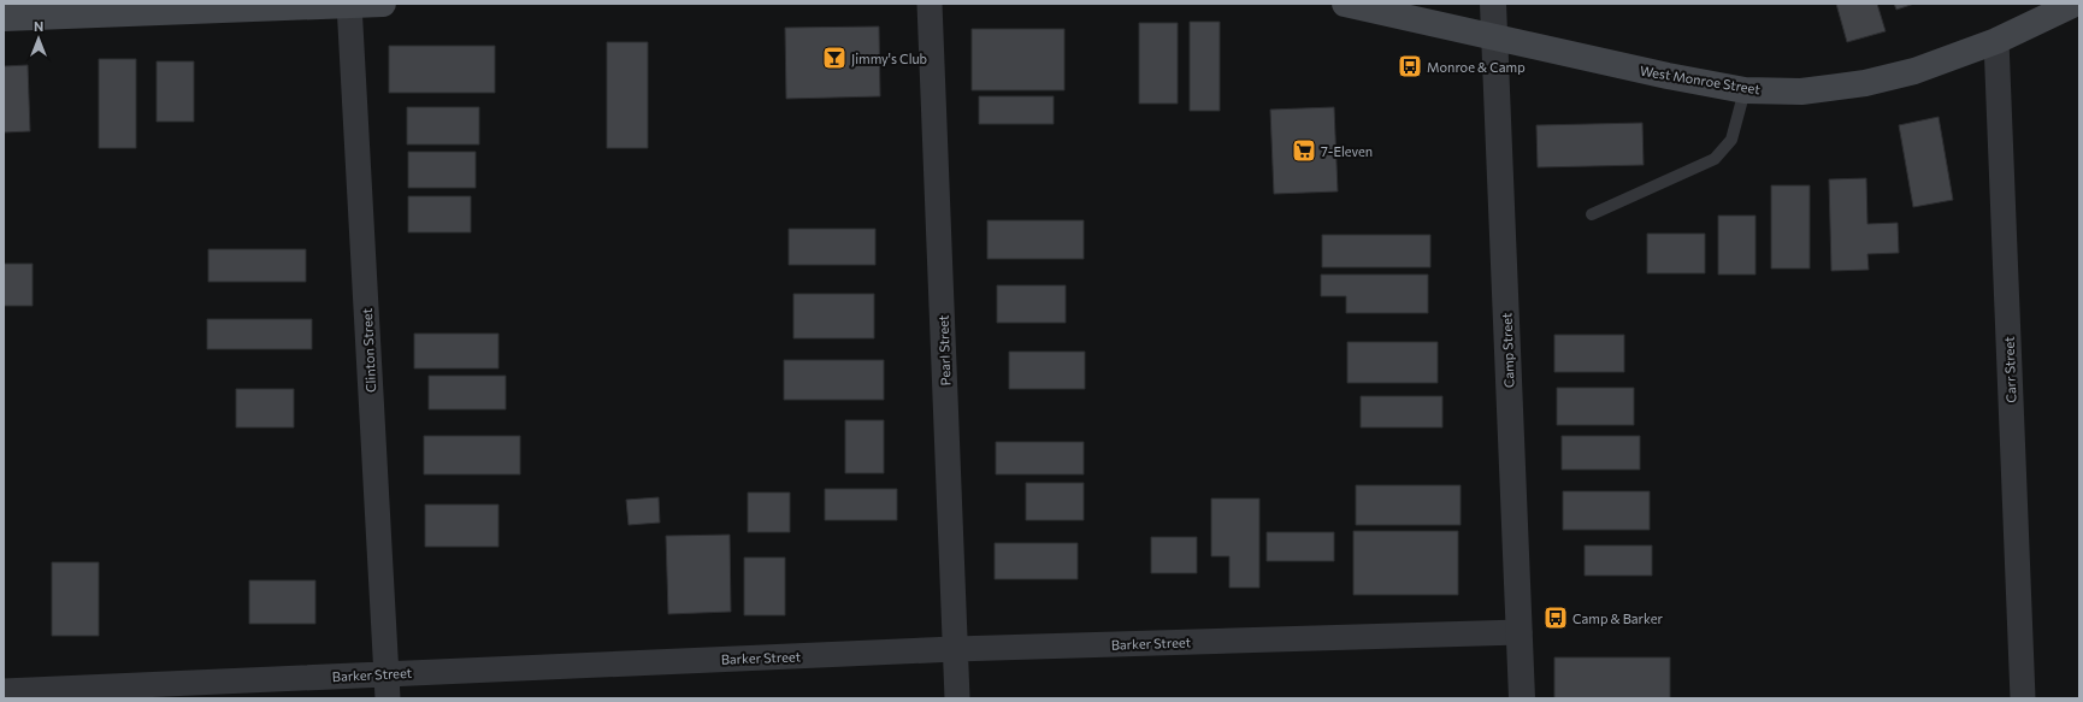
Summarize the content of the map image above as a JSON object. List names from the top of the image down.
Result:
{
  "streets": {
    "main road": ["West Monroe Street"],
    "street": [
      "Clinton Street",
      "Pearl Street",
      "Camp Street",
      "Carr Street",
      "Barker Street"
    ]
  },
  "crossings": [
    ["West Monroe Street", "Camp Street"],
    ["West Monroe Street", "Carr Street"],
    ["Clinton Street", "Barker Street"],
    ["Pearl Street", "Barker Street"],
    ["Camp Street", "Barker Street"]
  ],
  "places": {
    "bar": ["Jimmy's Club"],
    "bus stop": ["Monroe & Camp", "Camp & Barker"],
    "supermarket": ["7-Eleven"]
  },
  "north": "top"
}
